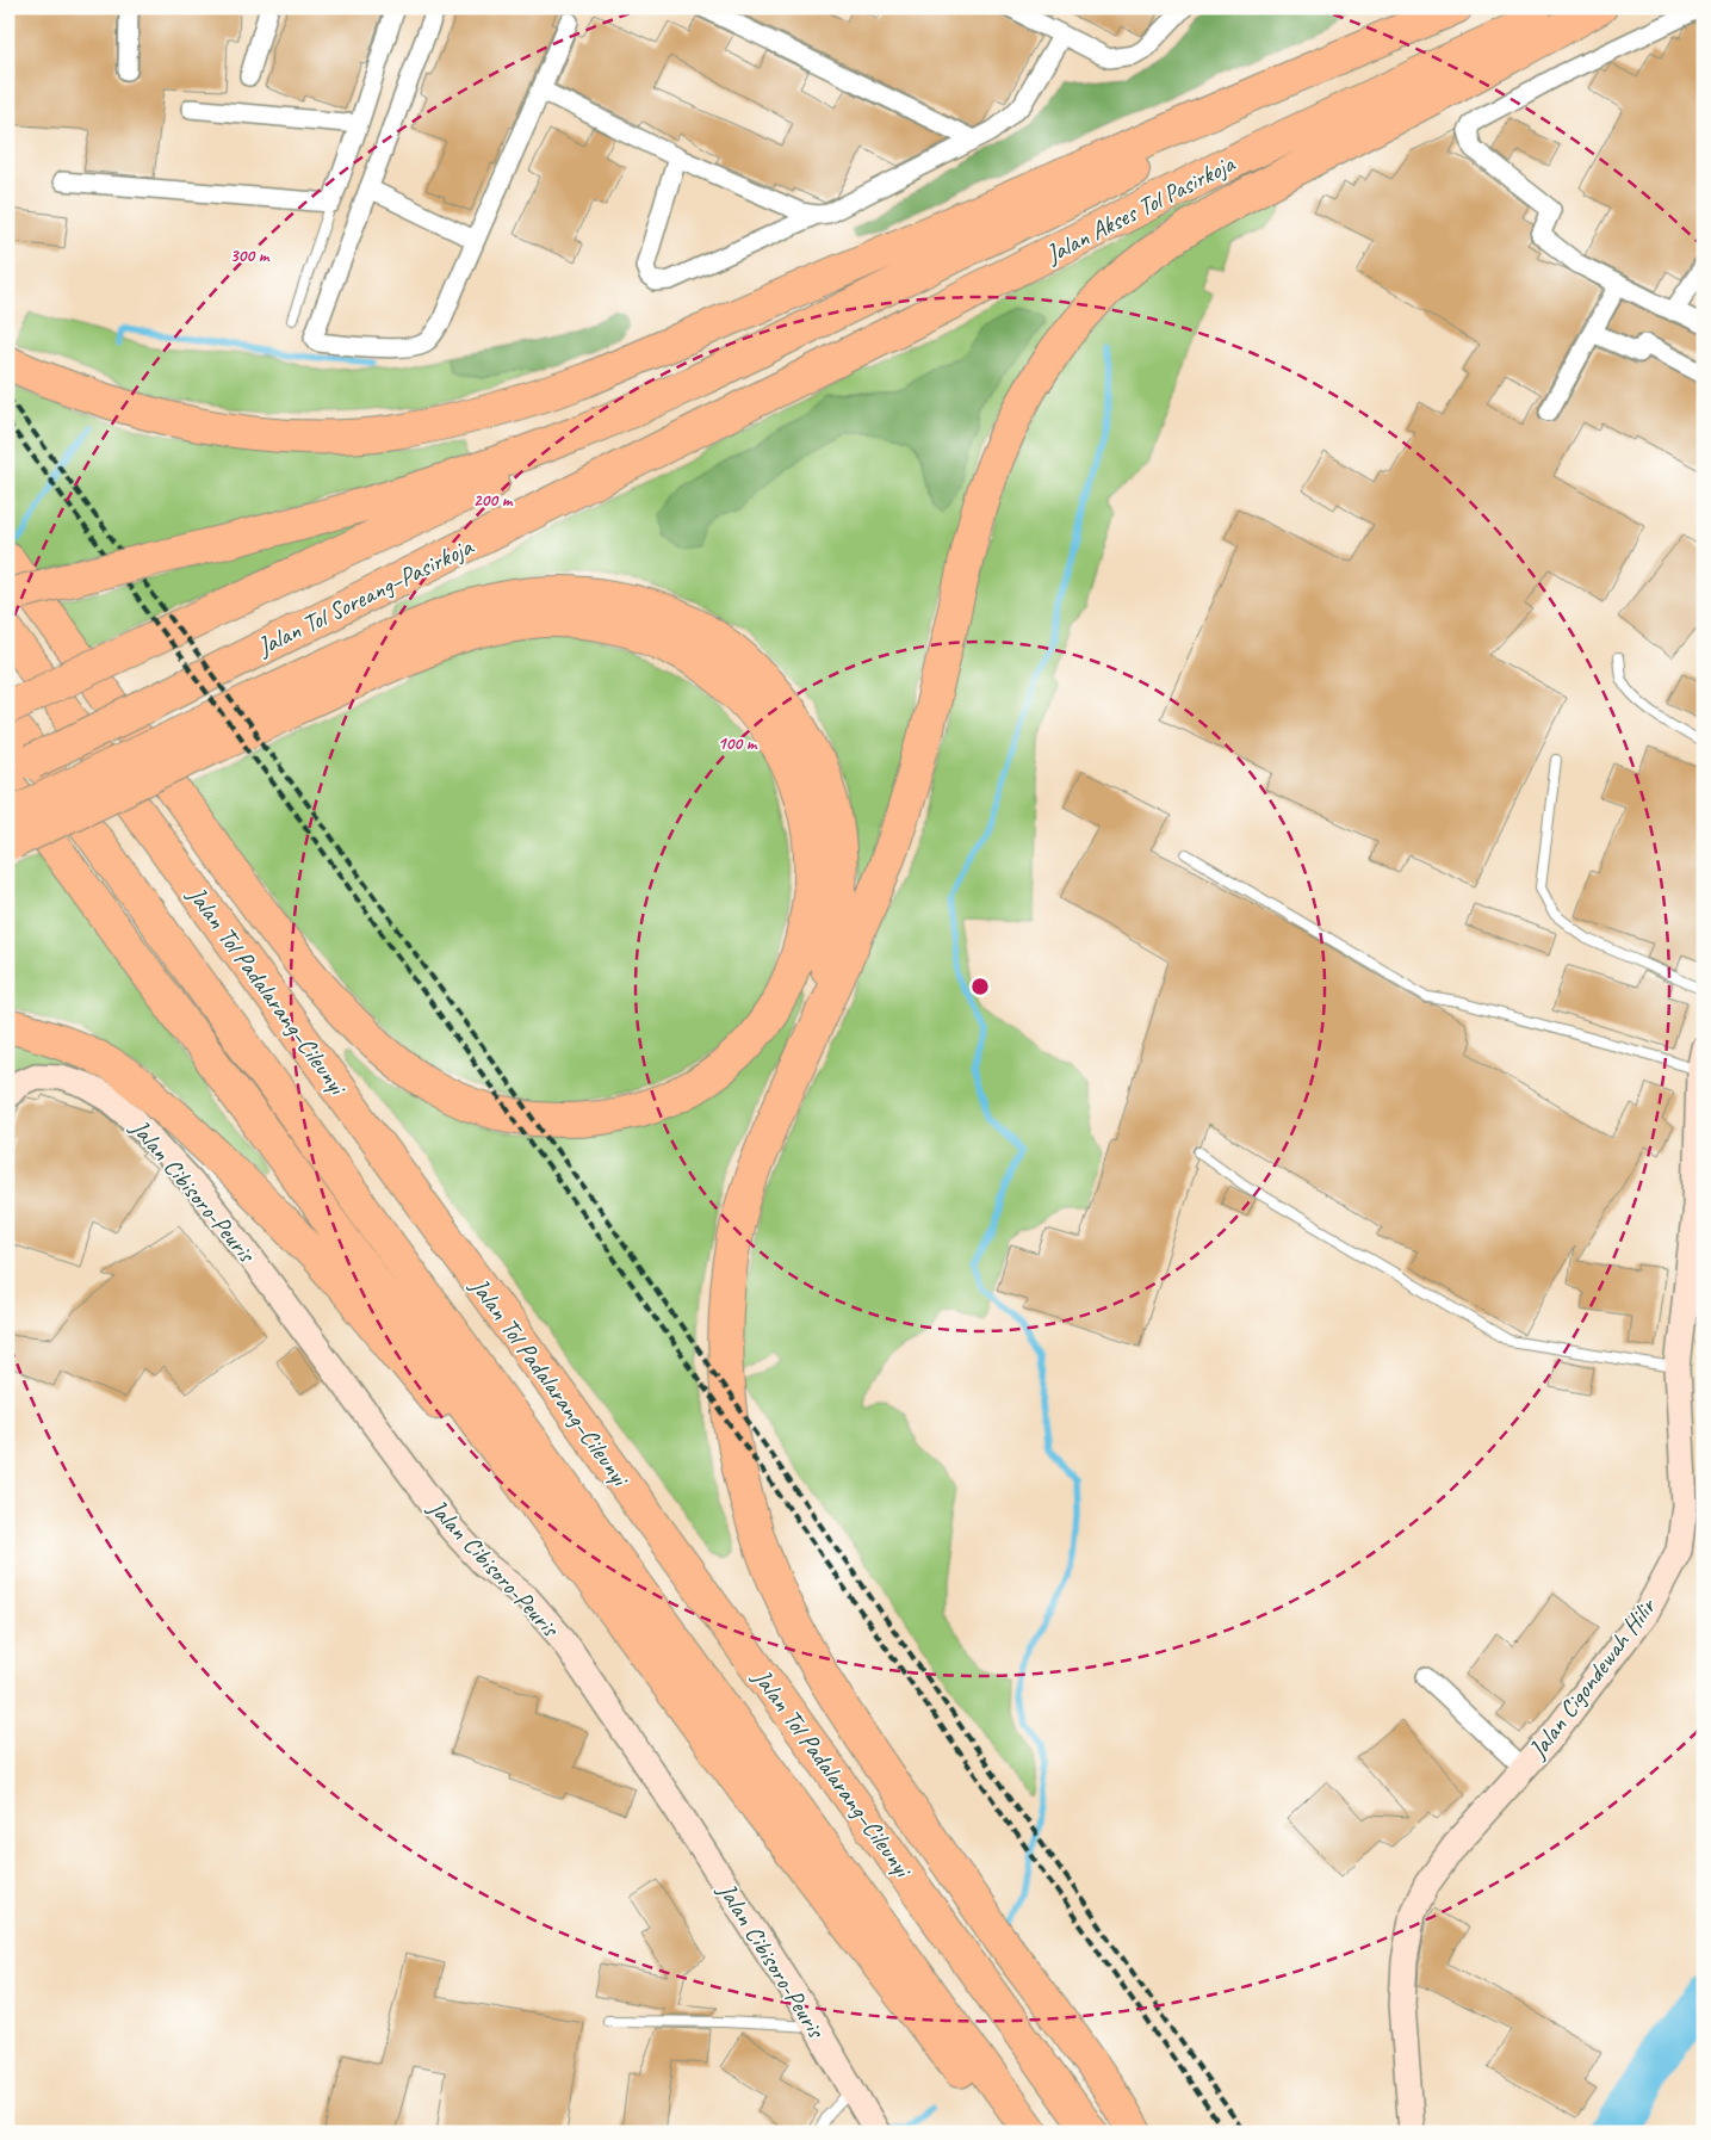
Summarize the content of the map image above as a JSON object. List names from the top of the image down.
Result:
{
  "streets": {
    "highway": ["Jalan Akses Tol Pasirkoja", "Jalan Tol Soreang–Pasirkoja", "Jalan Tol Padalarang–Cileunyi"],
    "street": ["Jalan Cibisoro-Peuris", "Jalan Cigondewah Hilir"]
  },
  "crossings": [
    ["Jalan Akses Tol Pasirkoja", "Jalan Tol Soreang–Pasirkoja"]
  ],
  "rings": ["300 m", "200 m", "100 m"]
}
